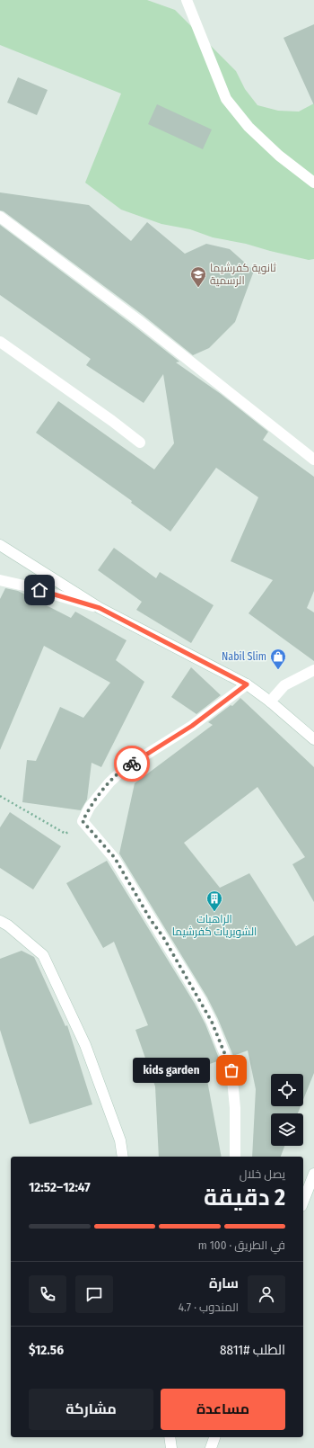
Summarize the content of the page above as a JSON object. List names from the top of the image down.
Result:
{
  "places": {
    "school or university": ["ثانوية كفرشيما الرسمية"],
    "shop": ["Nabil Slim"],
    "building": ["الراهبات الشويريات كفرشيما"],
    "other": ["kids garden"]
  },
  "page": {
    "bubble": "kids garden",
    "heading": ["2 دقيقة", "يصل خلال", "12:47–12:52"],
    "panel": [
      "سارة",
      "المندوب · 4.7",
      "الطلب #8811",
      "$12.56"
    ],
    "bar": "في الطريق · 100 m",
    "buttons": ["مساعدة", "مشاركة"]
  }
}
